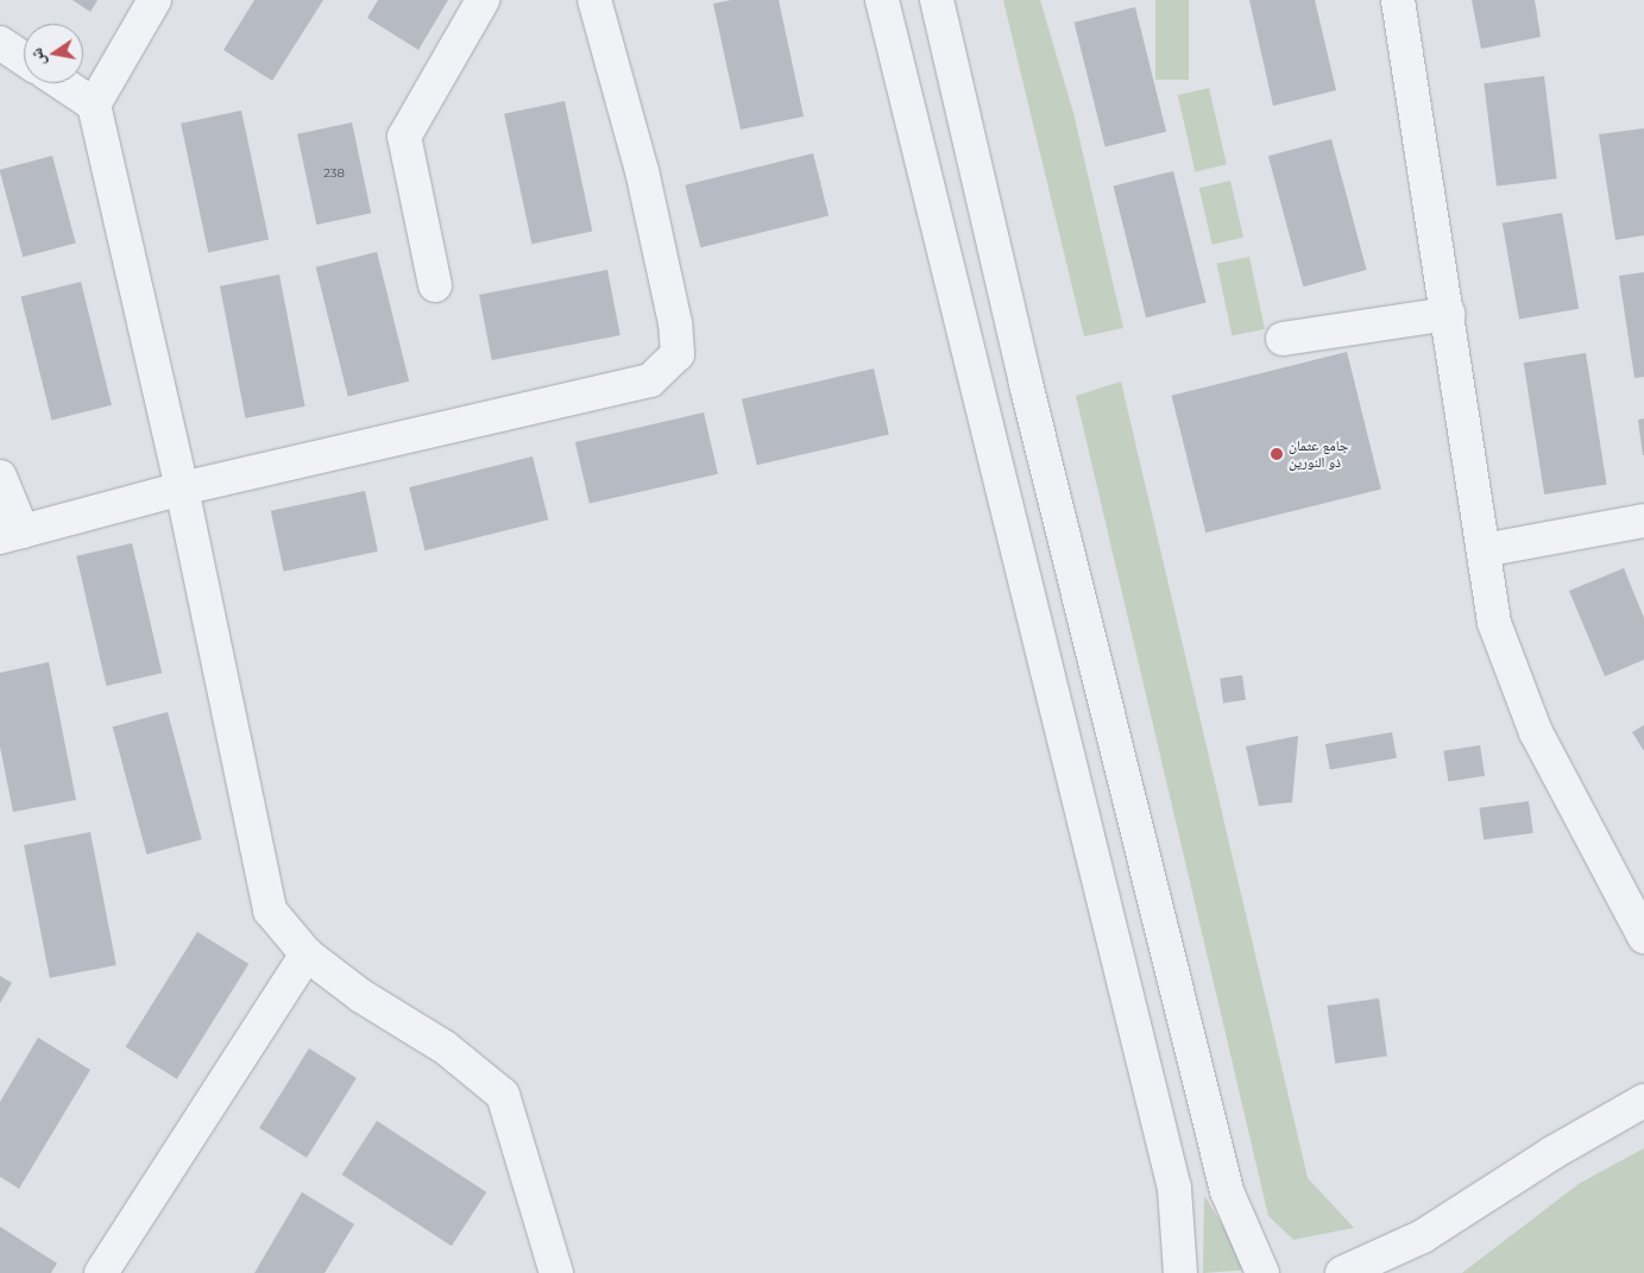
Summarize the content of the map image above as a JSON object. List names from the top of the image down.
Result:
{
  "places": ["جامع عثمان ذو النورين"],
  "house_numbers": ["238"],
  "north": "left"
}
